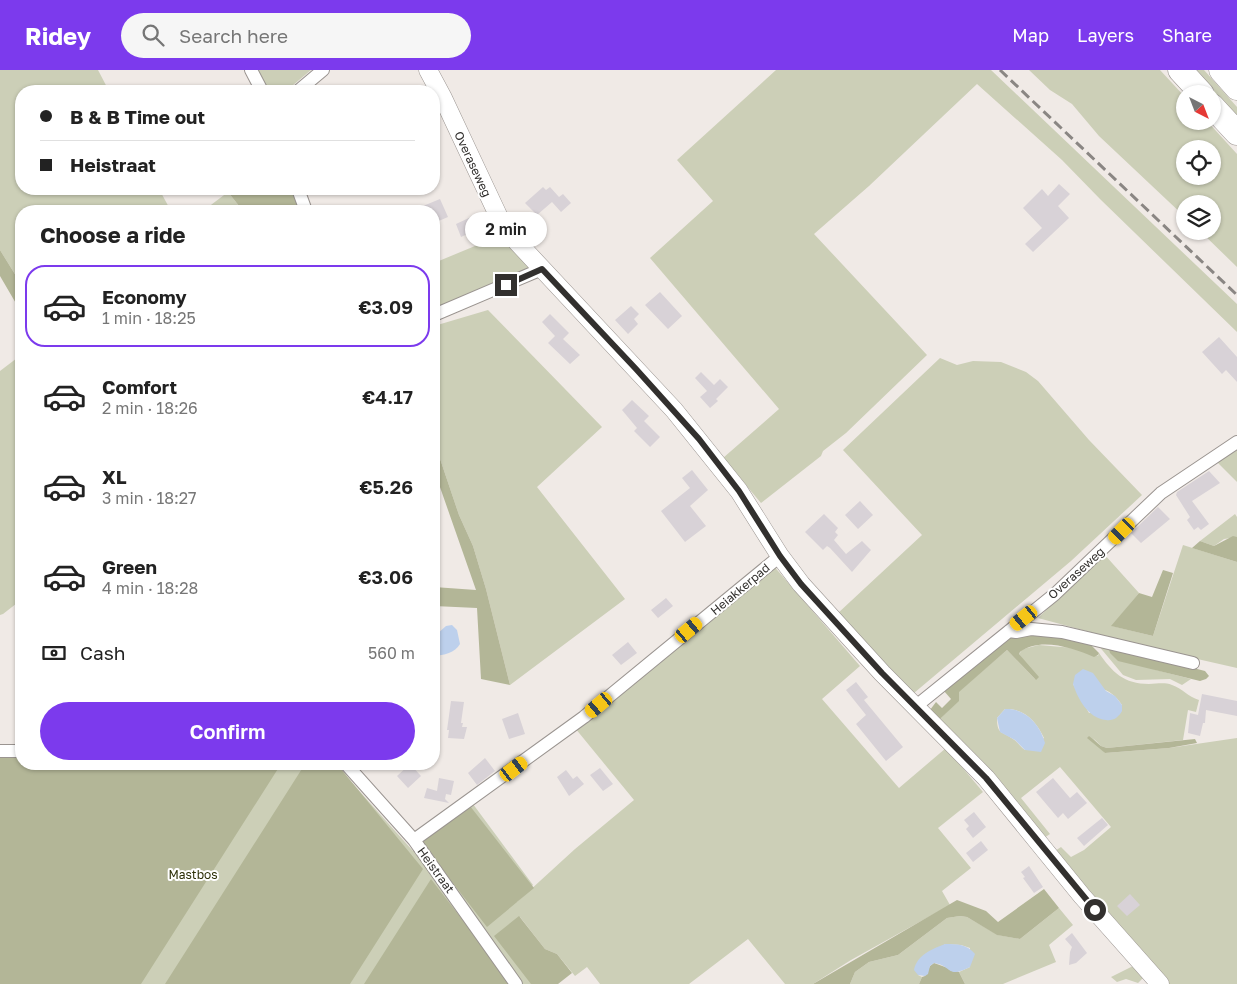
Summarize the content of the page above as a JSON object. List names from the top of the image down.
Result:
{
  "streets": {
    "street": ["Overaseweg", "Heiakkerpad", "Heistraat"]
  },
  "crossings": [
    ["Overaseweg", "Heiakkerpad"],
    ["Heiakkerpad", "Heistraat"]
  ],
  "parks": ["Mastbos"],
  "north": "bottom right",
  "page": {
    "header": "Ridey",
    "search": "Search here",
    "nav": ["Map", "Layers", "Share"],
    "banner": ["B & B Time out", "Heistraat"],
    "heading": "Choose a ride",
    "bubble": "2 min",
    "list": [
      {
        "name": "Economy",
        "note": "1 min · 18:25",
        "value": "€3.09"
      },
      {
        "name": "Comfort",
        "note": "2 min · 18:26",
        "value": "€4.17"
      },
      {
        "name": "XL",
        "note": "3 min · 18:27",
        "value": "€5.26"
      },
      {
        "name": "Green",
        "note": "4 min · 18:28",
        "value": "€3.06"
      }
    ],
    "pay": ["Cash", "560 m"],
    "buttons": "Confirm"
  }
}
